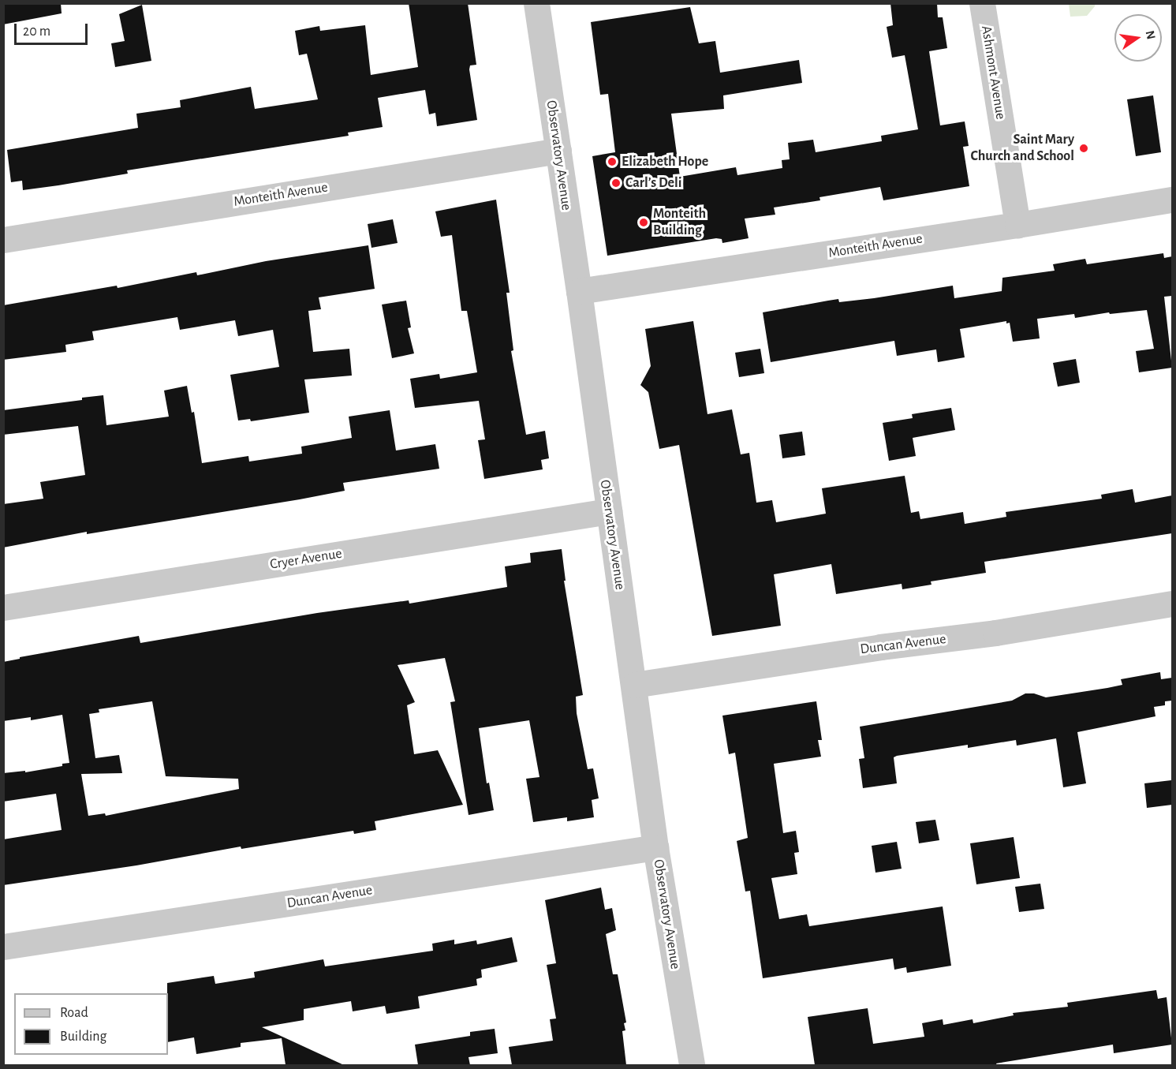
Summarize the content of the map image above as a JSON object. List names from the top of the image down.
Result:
{
  "streets": {
    "street": [
      "Ashmont Avenue",
      "Observatory Avenue",
      "Monteith Avenue",
      "Cryer Avenue",
      "Duncan Avenue"
    ]
  },
  "crossings": [
    ["Ashmont Avenue", "Monteith Avenue"],
    ["Observatory Avenue", "Monteith Avenue"],
    ["Observatory Avenue", "Cryer Avenue"],
    ["Observatory Avenue", "Duncan Avenue"]
  ],
  "places": [
    "Saint Mary Church and School",
    "Elizabeth Hope",
    "Carl’s Deli",
    "Monteith Building"
  ],
  "legend": ["Road", "Building"],
  "scale_bar": "20 m",
  "north": "right"
}
